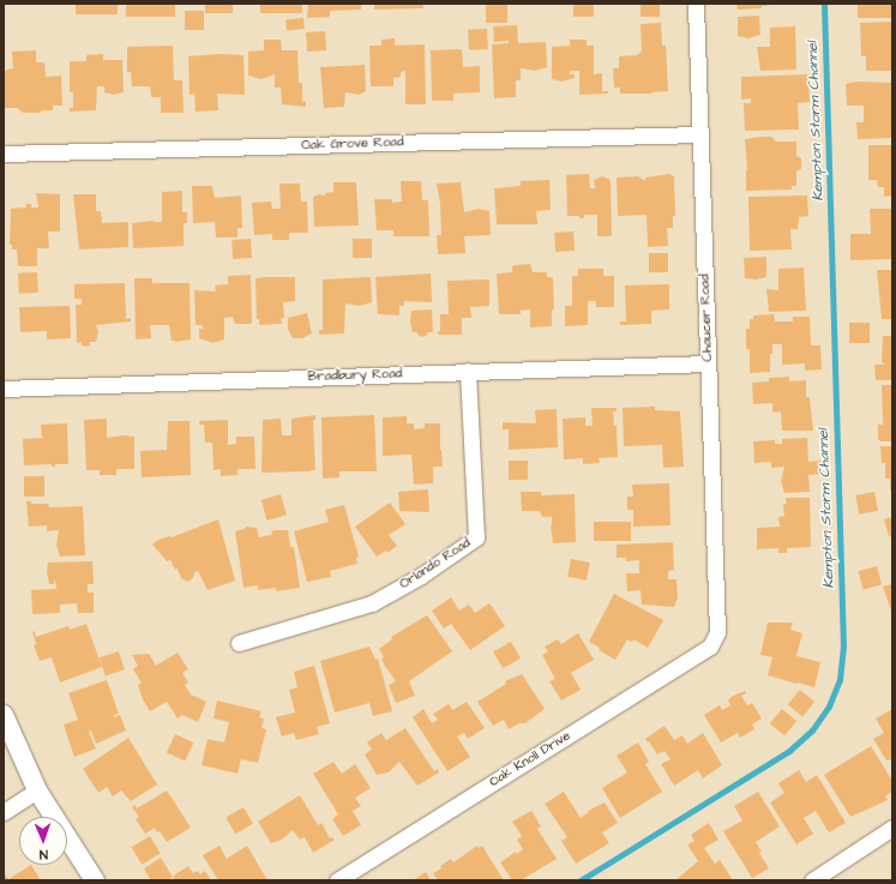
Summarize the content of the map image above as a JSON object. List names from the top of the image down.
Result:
{
  "streets": {
    "street": [
      "Oak Grove Road",
      "Chaucer Road",
      "Bradbury Road",
      "Orlando Road",
      "Oak Knoll Drive"
    ]
  },
  "crossings": [
    ["Oak Grove Road", "Chaucer Road"],
    ["Chaucer Road", "Bradbury Road"],
    ["Chaucer Road", "Oak Knoll Drive"],
    ["Bradbury Road", "Orlando Road"]
  ],
  "water": ["Kempton Storm Channel"],
  "north": "bottom"
}
